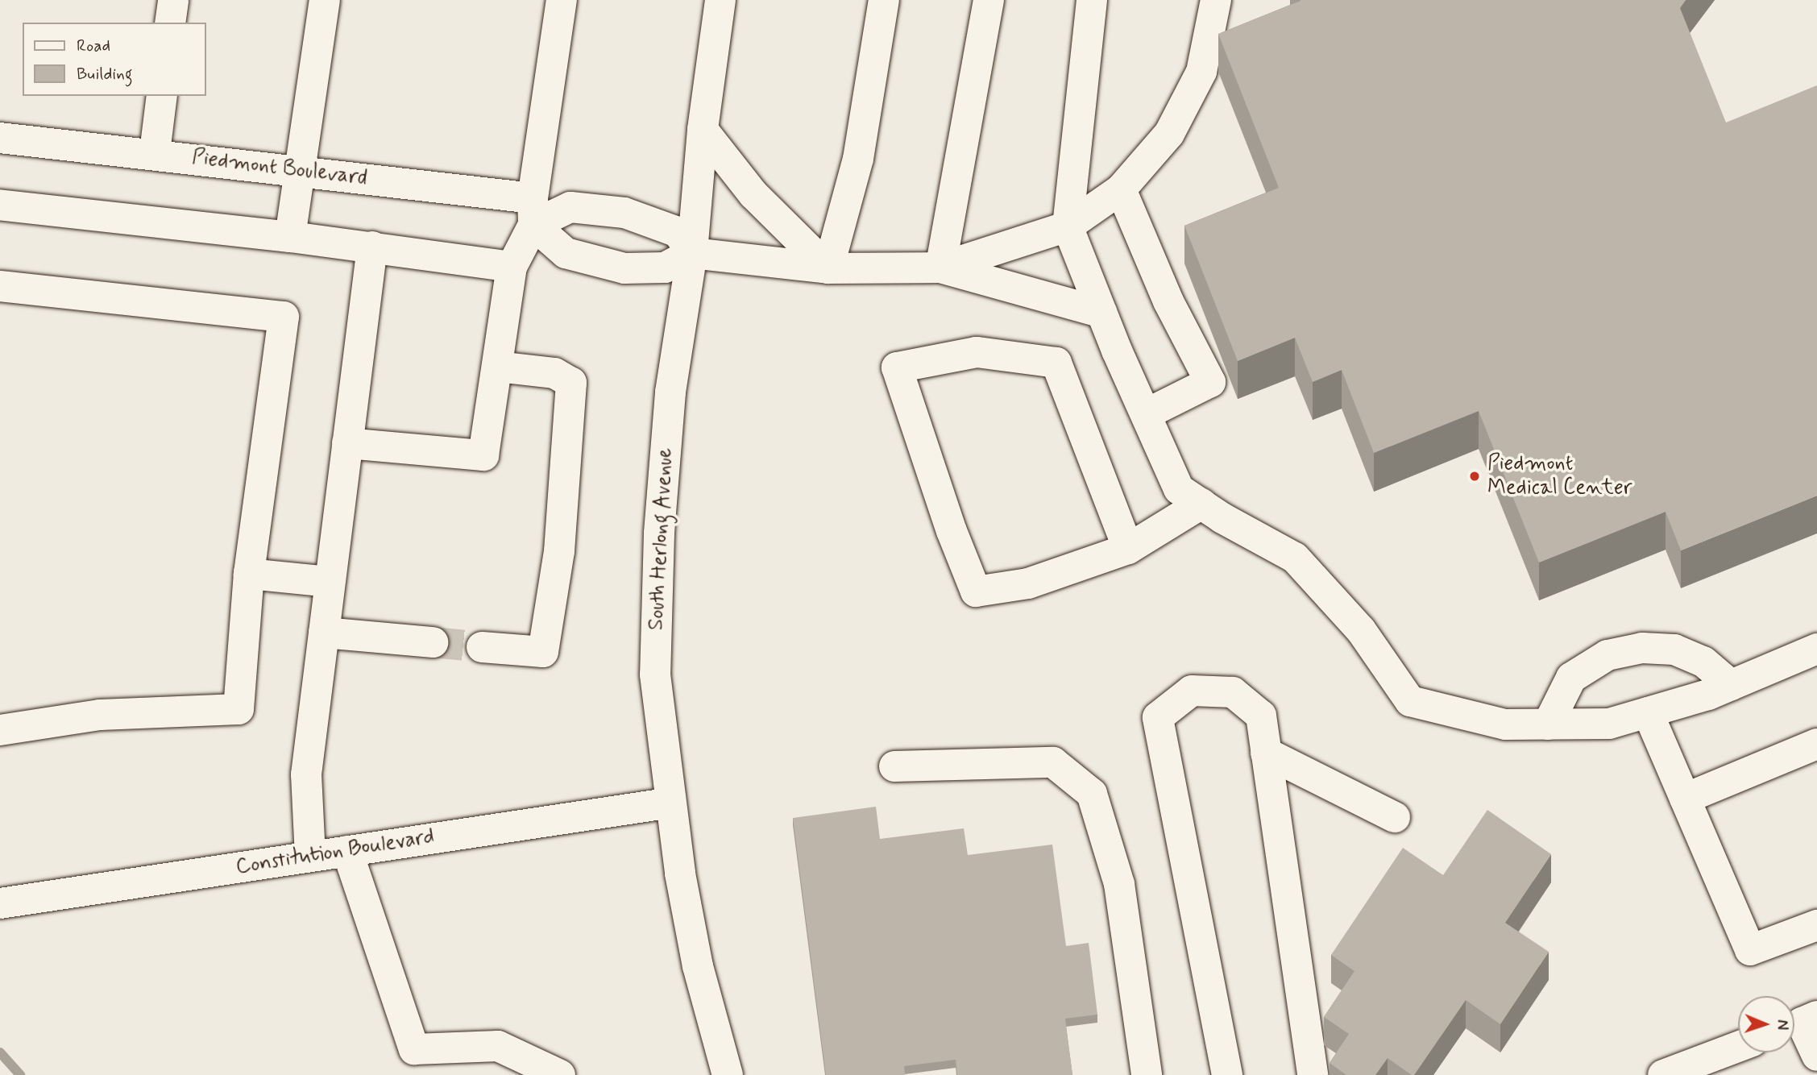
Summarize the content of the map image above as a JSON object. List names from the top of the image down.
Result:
{
  "streets": {
    "street": ["Piedmont Boulevard", "South Herlong Avenue", "Constitution Boulevard"]
  },
  "crossings": [
    ["South Herlong Avenue", "Constitution Boulevard"]
  ],
  "places": ["Piedmont Medical Center"],
  "legend": ["Road", "Building"],
  "north": "right"
}
